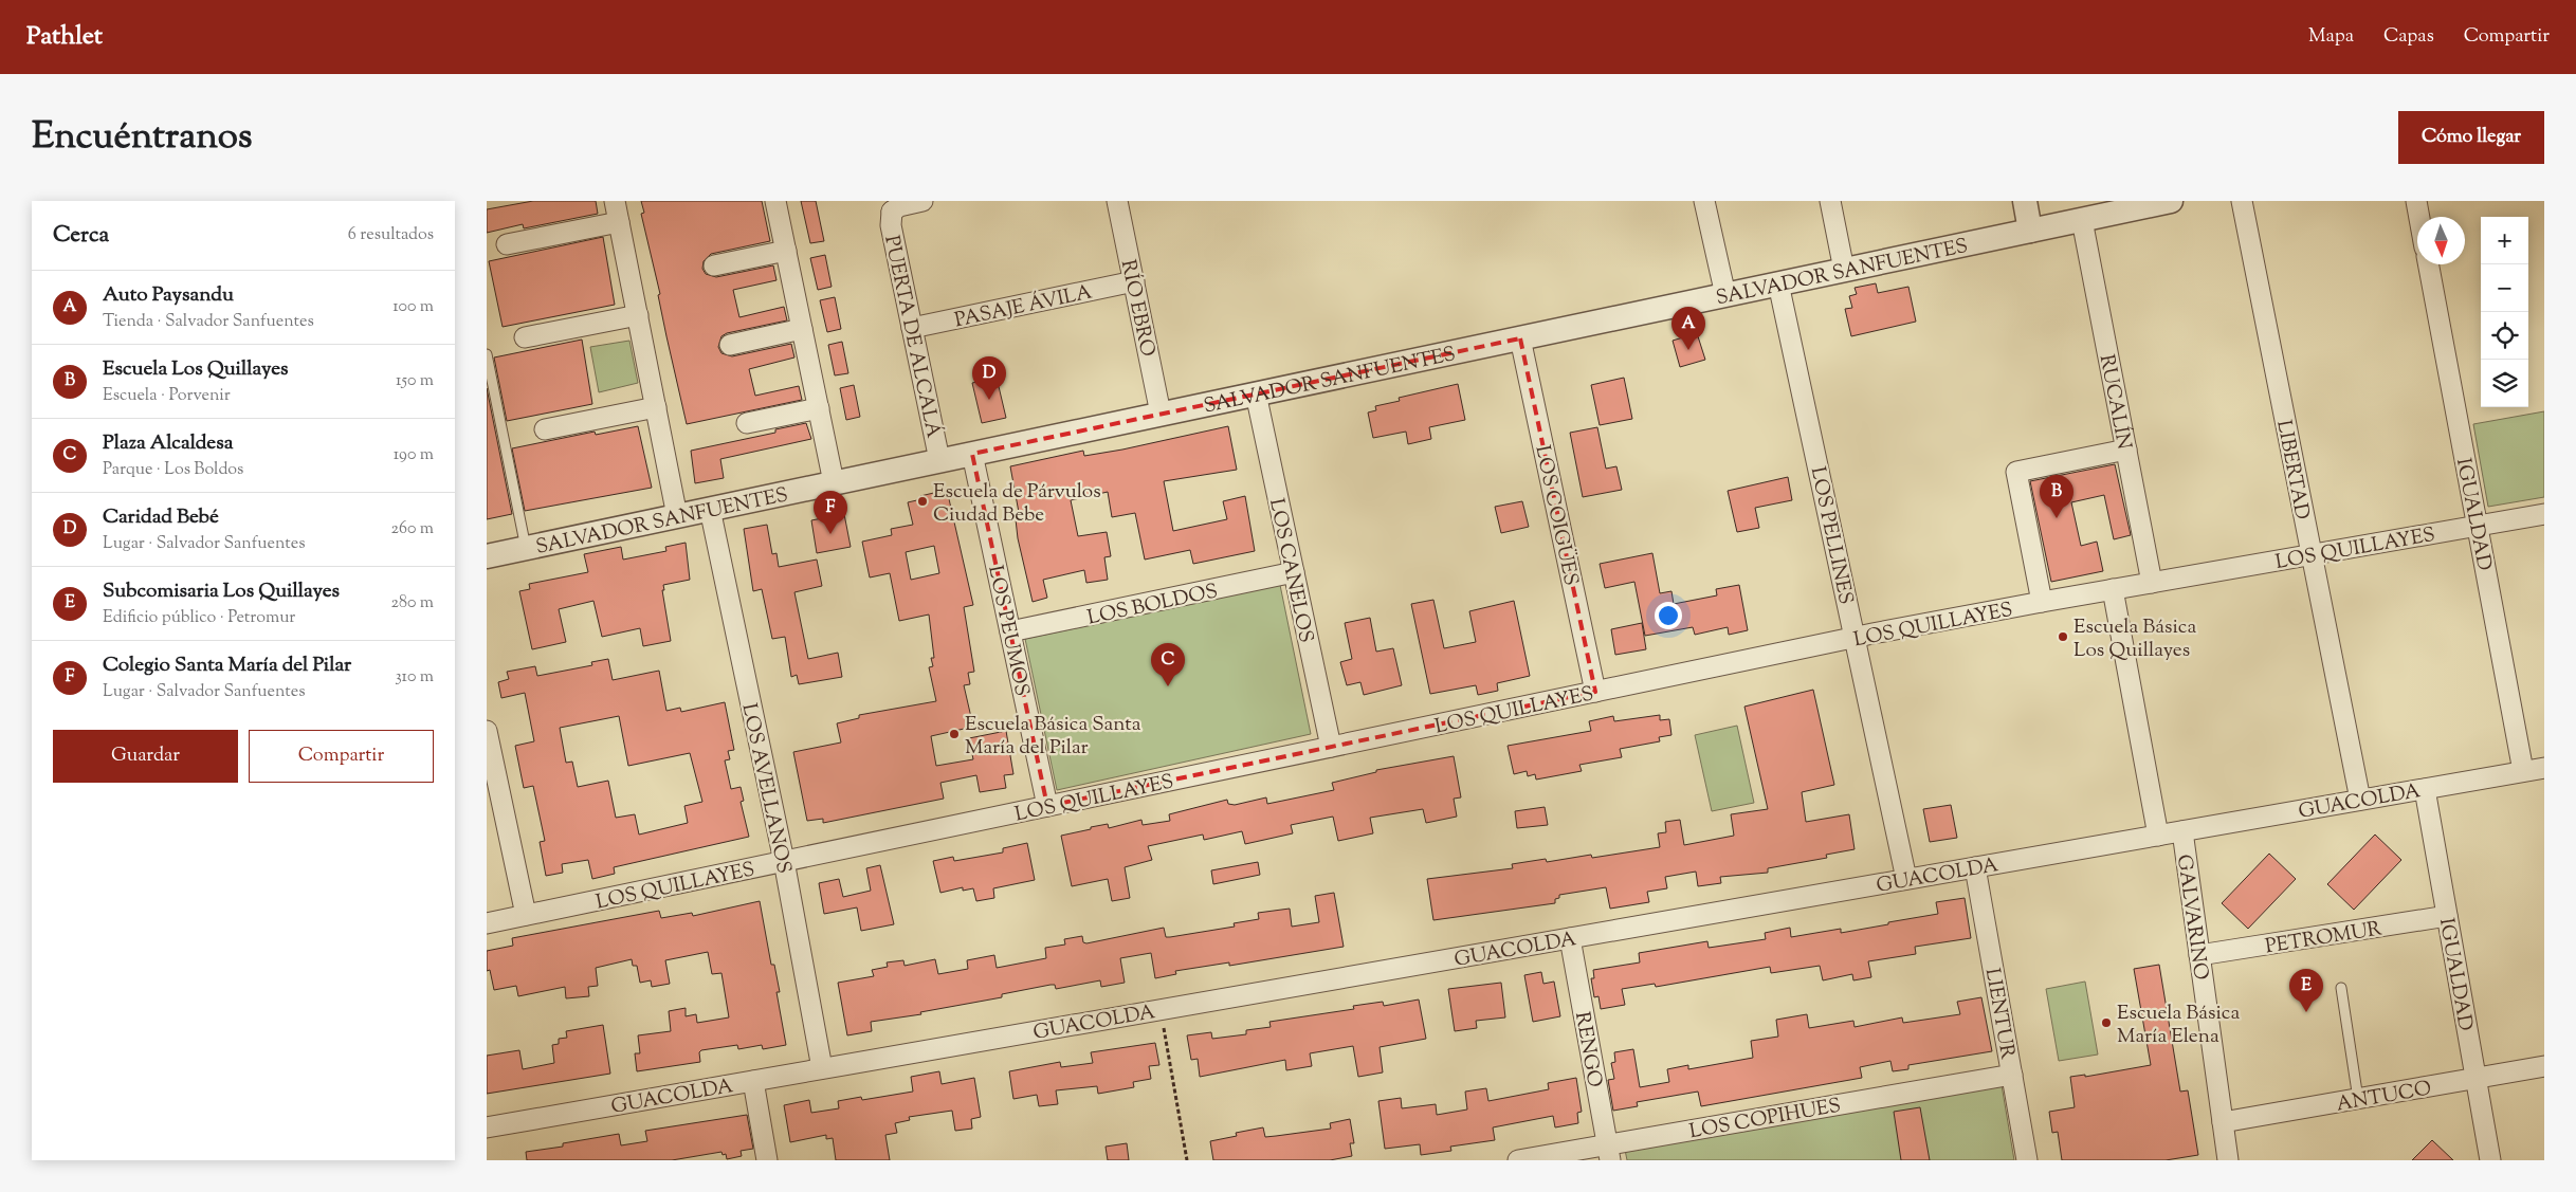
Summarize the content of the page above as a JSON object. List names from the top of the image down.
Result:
{
  "streets": {
    "street": [
      "SALVADOR SANFUENTES",
      "PASAJE ÁVILA",
      "RÍO EBRO",
      "PUERTA DE ALCALÁ",
      "RUCALÍN",
      "LIBERTAD",
      "IGUALDAD",
      "LOS COIGÜES",
      "LOS PELLINES",
      "LOS QUILLAYES",
      "LOS CANELOS",
      "LOS BOLDOS",
      "LOS PEUMOS",
      "LOS AVELLANOS",
      "GUACOLDA",
      "GALVARINO",
      "PETROMUR",
      "LIENTUR",
      "RENGO",
      "ANTUCO",
      "LOS COPIHUES"
    ]
  },
  "crossings": [
    ["SALVADOR SANFUENTES", "RÍO EBRO"],
    ["SALVADOR SANFUENTES", "PUERTA DE ALCALÁ"],
    ["SALVADOR SANFUENTES", "RUCALÍN"],
    ["SALVADOR SANFUENTES", "LOS COIGÜES"],
    ["SALVADOR SANFUENTES", "LOS PELLINES"],
    ["SALVADOR SANFUENTES", "LOS CANELOS"],
    ["SALVADOR SANFUENTES", "LOS PEUMOS"],
    ["SALVADOR SANFUENTES", "LOS AVELLANOS"],
    ["PASAJE ÁVILA", "RÍO EBRO"],
    ["PASAJE ÁVILA", "PUERTA DE ALCALÁ"],
    ["RUCALÍN", "LOS QUILLAYES"],
    ["LIBERTAD", "LOS QUILLAYES"],
    ["LIBERTAD", "GUACOLDA"],
    ["IGUALDAD", "LOS QUILLAYES"],
    ["IGUALDAD", "GUACOLDA"],
    ["IGUALDAD", "PETROMUR"],
    ["IGUALDAD", "ANTUCO"],
    ["LOS COIGÜES", "LOS QUILLAYES"],
    ["LOS PELLINES", "LOS QUILLAYES"],
    ["LOS PELLINES", "GUACOLDA"],
    ["LOS QUILLAYES", "LOS CANELOS"],
    ["LOS QUILLAYES", "LOS PEUMOS"],
    ["LOS QUILLAYES", "LOS AVELLANOS"],
    ["LOS QUILLAYES", "GALVARINO"],
    ["LOS CANELOS", "LOS BOLDOS"],
    ["LOS BOLDOS", "LOS PEUMOS"],
    ["LOS AVELLANOS", "GUACOLDA"],
    ["GUACOLDA", "GALVARINO"],
    ["GUACOLDA", "LIENTUR"],
    ["GUACOLDA", "RENGO"],
    ["GALVARINO", "PETROMUR"],
    ["GALVARINO", "ANTUCO"],
    ["LIENTUR", "LOS COPIHUES"],
    ["RENGO", "LOS COPIHUES"]
  ],
  "places": [
    "Escuela de Párvulos Ciudad Bebe",
    "Escuela Básica Los Quillayes",
    "Escuela Básica Santa María del Pilar",
    "Escuela Básica María Elena"
  ],
  "north": "bottom",
  "page": {
    "header": "Pathlet",
    "nav": ["Mapa", "Capas", "Compartir"],
    "title": "Encuéntranos",
    "buttons": [
      "Cómo llegar",
      ["Guardar", "Compartir"]
    ],
    "heading": ["Cerca", "6 resultados"],
    "map_buttons": ["+", "−"],
    "list": [
      {
        "mark": "A",
        "name": "Auto Paysandu",
        "note": "Tienda · Salvador Sanfuentes",
        "value": "100 m"
      },
      {
        "mark": "B",
        "name": "Escuela Los Quillayes",
        "note": "Escuela · Porvenir",
        "value": "150 m"
      },
      {
        "mark": "C",
        "name": "Plaza Alcaldesa",
        "note": "Parque · Los Boldos",
        "value": "190 m"
      },
      {
        "mark": "D",
        "name": "Caridad Bebé",
        "note": "Lugar · Salvador Sanfuentes",
        "value": "260 m"
      },
      {
        "mark": "E",
        "name": "Subcomisaria Los Quillayes",
        "note": "Edificio público · Petromur",
        "value": "280 m"
      },
      {
        "mark": "F",
        "name": "Colegio Santa María del Pilar",
        "note": "Lugar · Salvador Sanfuentes",
        "value": "310 m"
      }
    ],
    "pins": [
      "A",
      "D",
      "B",
      "F",
      "C",
      "E"
    ]
  }
}
